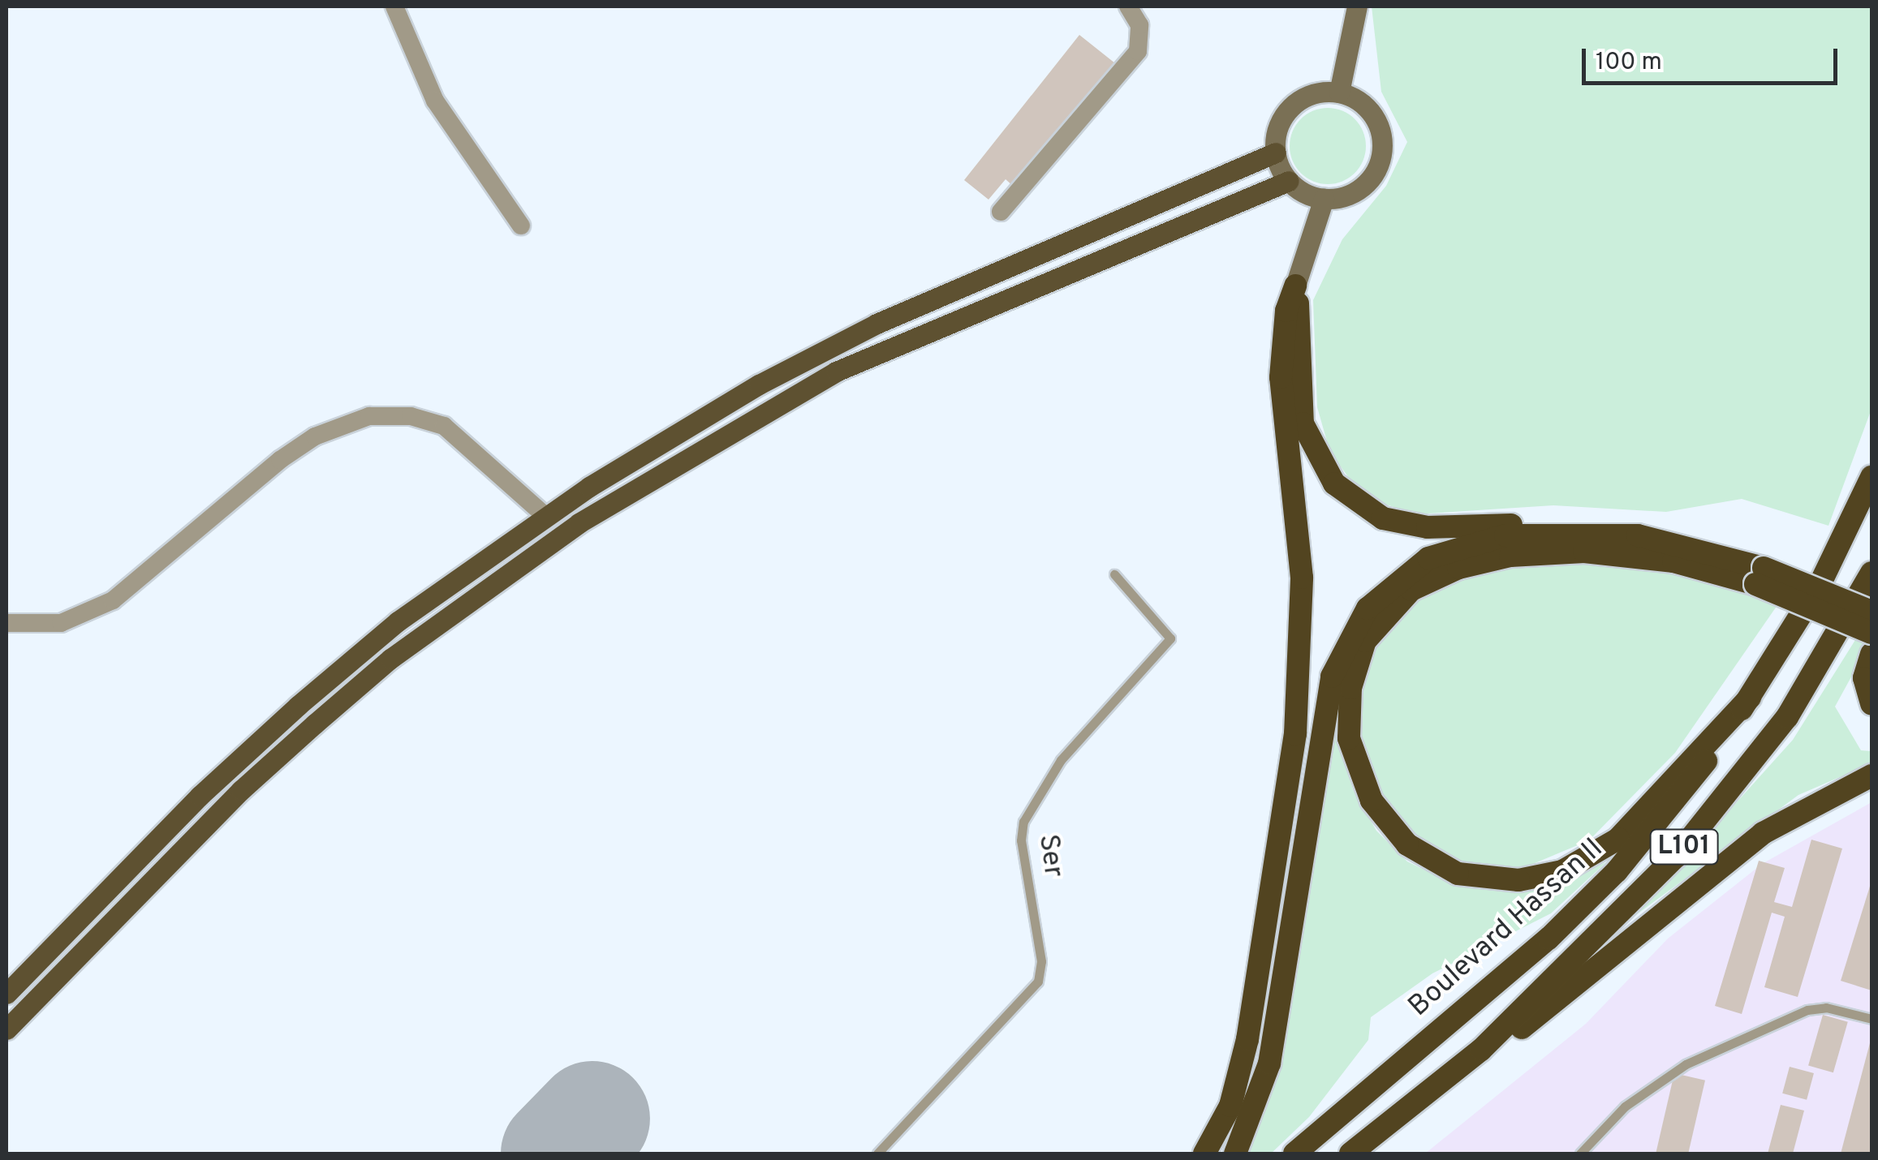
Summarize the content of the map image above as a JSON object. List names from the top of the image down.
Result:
{
  "streets": {
    "highway": ["L101", "Boulevard Hassan II"],
    "lane": ["Ser"]
  },
  "scale_bar": "100 m"
}
